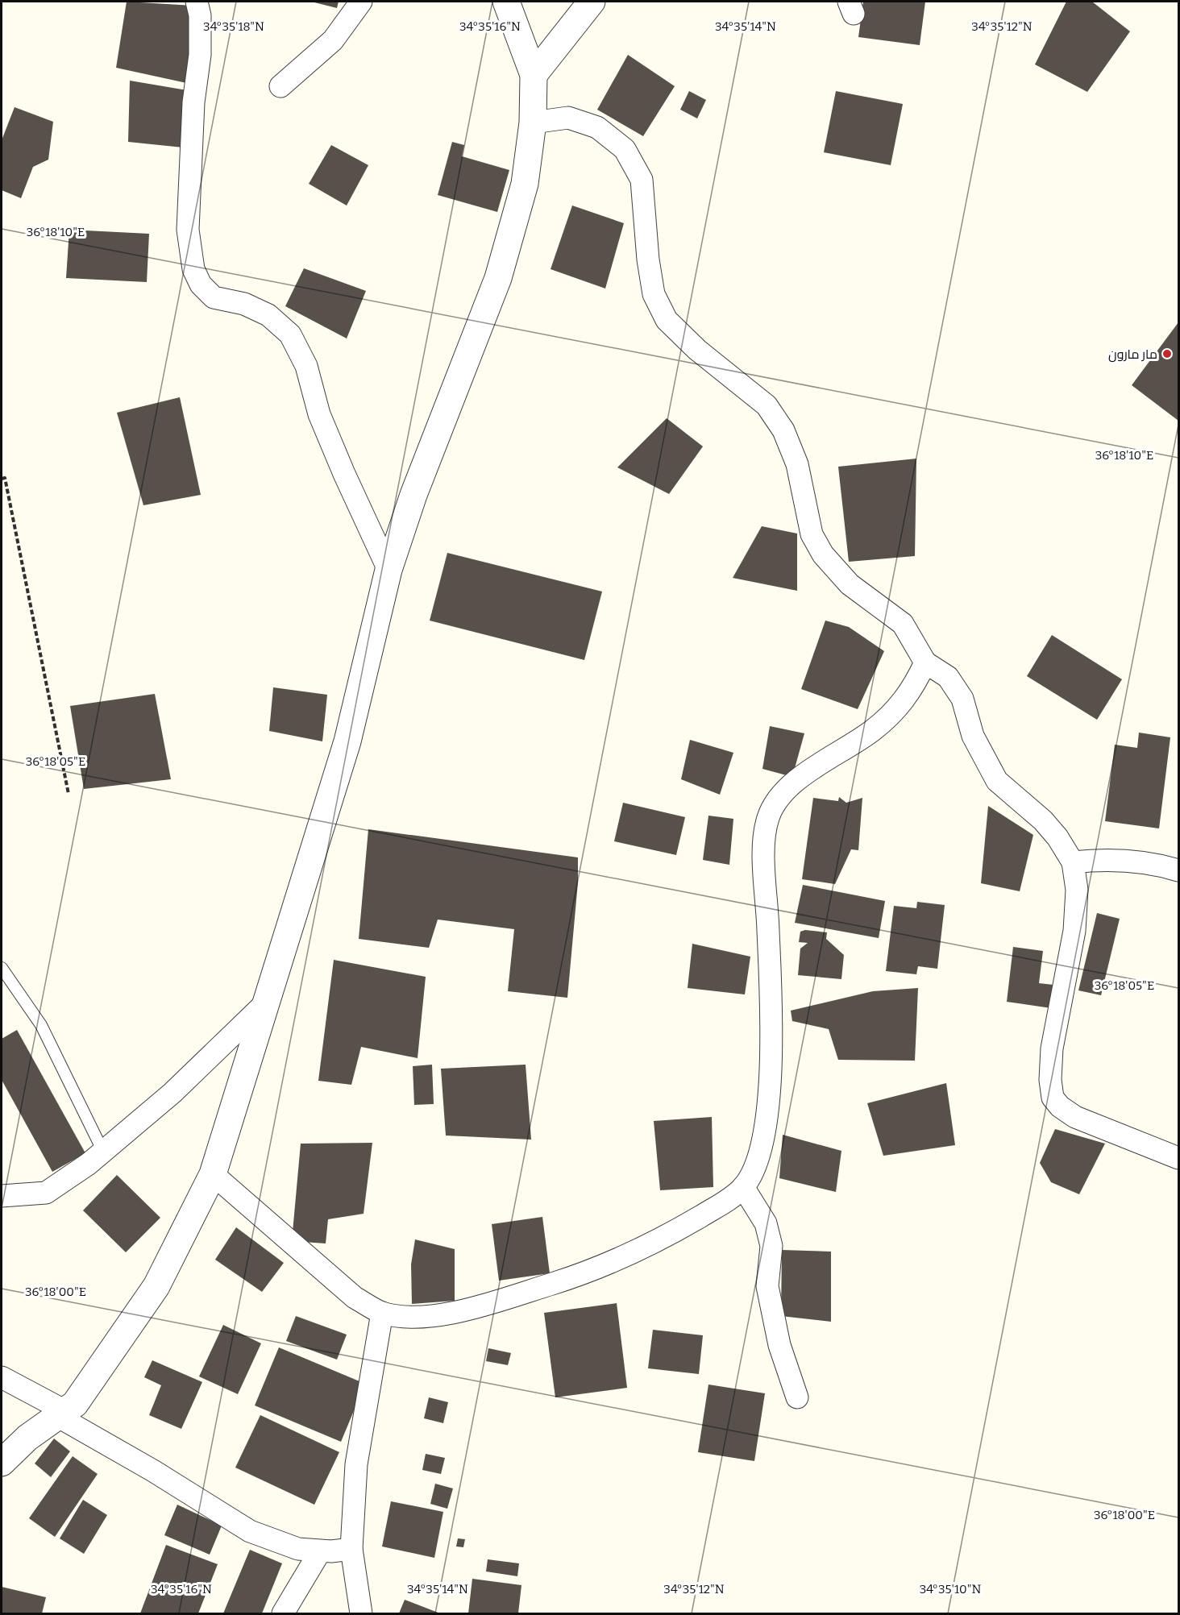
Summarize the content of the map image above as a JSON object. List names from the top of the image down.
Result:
{
  "places": ["مار مارون"],
  "coordinates": [
    "34°35'18\"N",
    "34°35'16\"N",
    "34°35'14\"N",
    "34°35'12\"N",
    "36°18'10\"E",
    "36°18'05\"E",
    "36°18'00\"E",
    "34°35'10\"N"
  ]
}
